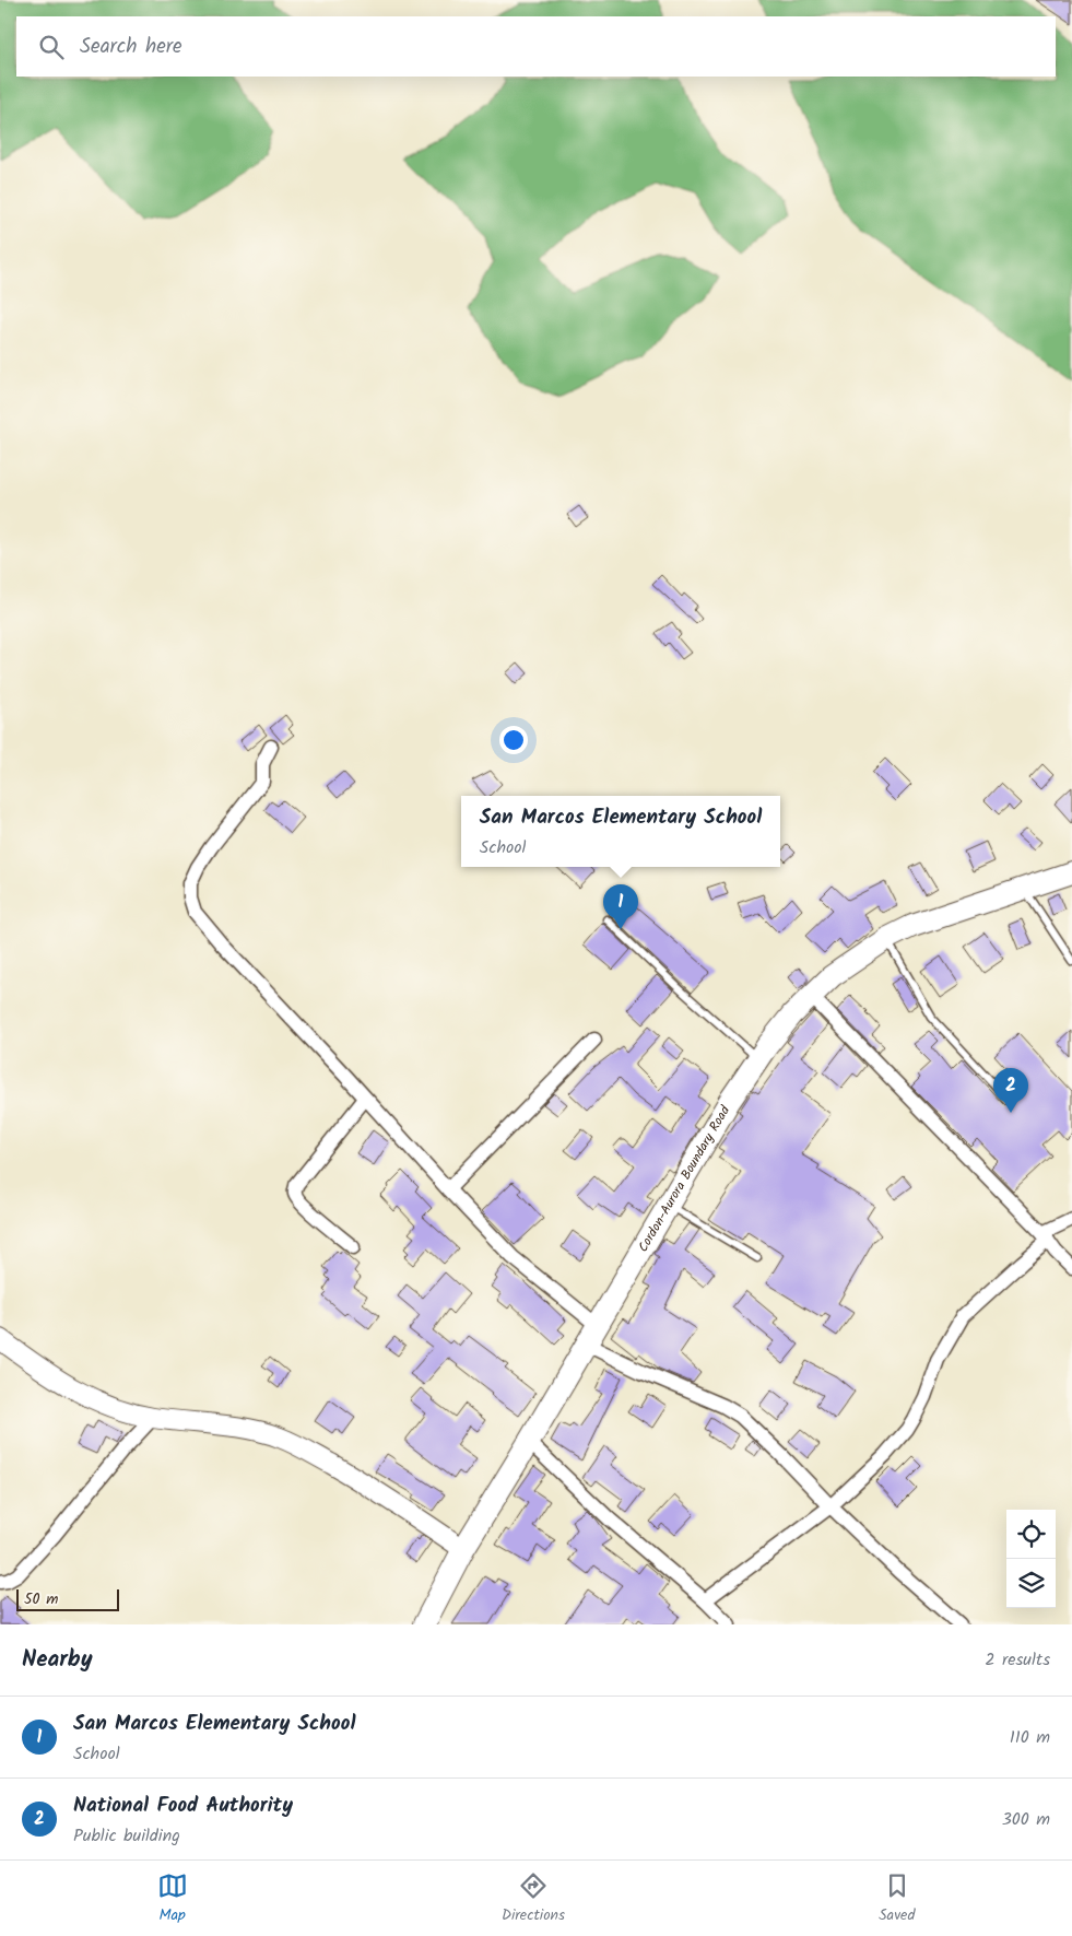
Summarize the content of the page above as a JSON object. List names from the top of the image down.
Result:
{
  "streets": {
    "main road": ["Cordon-Aurora Boundary Road"]
  },
  "scale_bar": "50 m",
  "page": {
    "search": "Search here",
    "popup": ["San Marcos Elementary School", "School"],
    "pins": ["1", "2"],
    "scale": "50 m",
    "heading": ["Nearby", "2 results"],
    "list": [
      {
        "mark": "1",
        "name": "San Marcos Elementary School",
        "note": "School",
        "value": "110 m"
      },
      {
        "mark": "2",
        "name": "National Food Authority",
        "note": "Public building",
        "value": "300 m"
      }
    ],
    "nav": ["Map", "Directions", "Saved"]
  }
}
